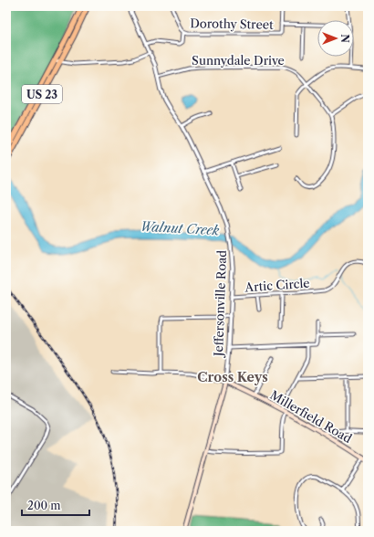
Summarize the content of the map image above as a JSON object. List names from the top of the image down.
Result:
{
  "streets": {
    "highway": ["US 23"],
    "main road": ["Jeffersonville Road", "Millerfield Road"],
    "street": ["Dorothy Street", "Sunnydale Drive", "Artic Circle"]
  },
  "crossings": [
    ["Sunnydale Drive", "Jeffersonville Road"],
    ["Artic Circle", "Jeffersonville Road"],
    ["Jeffersonville Road", "Millerfield Road"]
  ],
  "districts": ["Cross Keys"],
  "water": ["Walnut Creek"],
  "scale_bar": "200 m",
  "north": "right"
}
